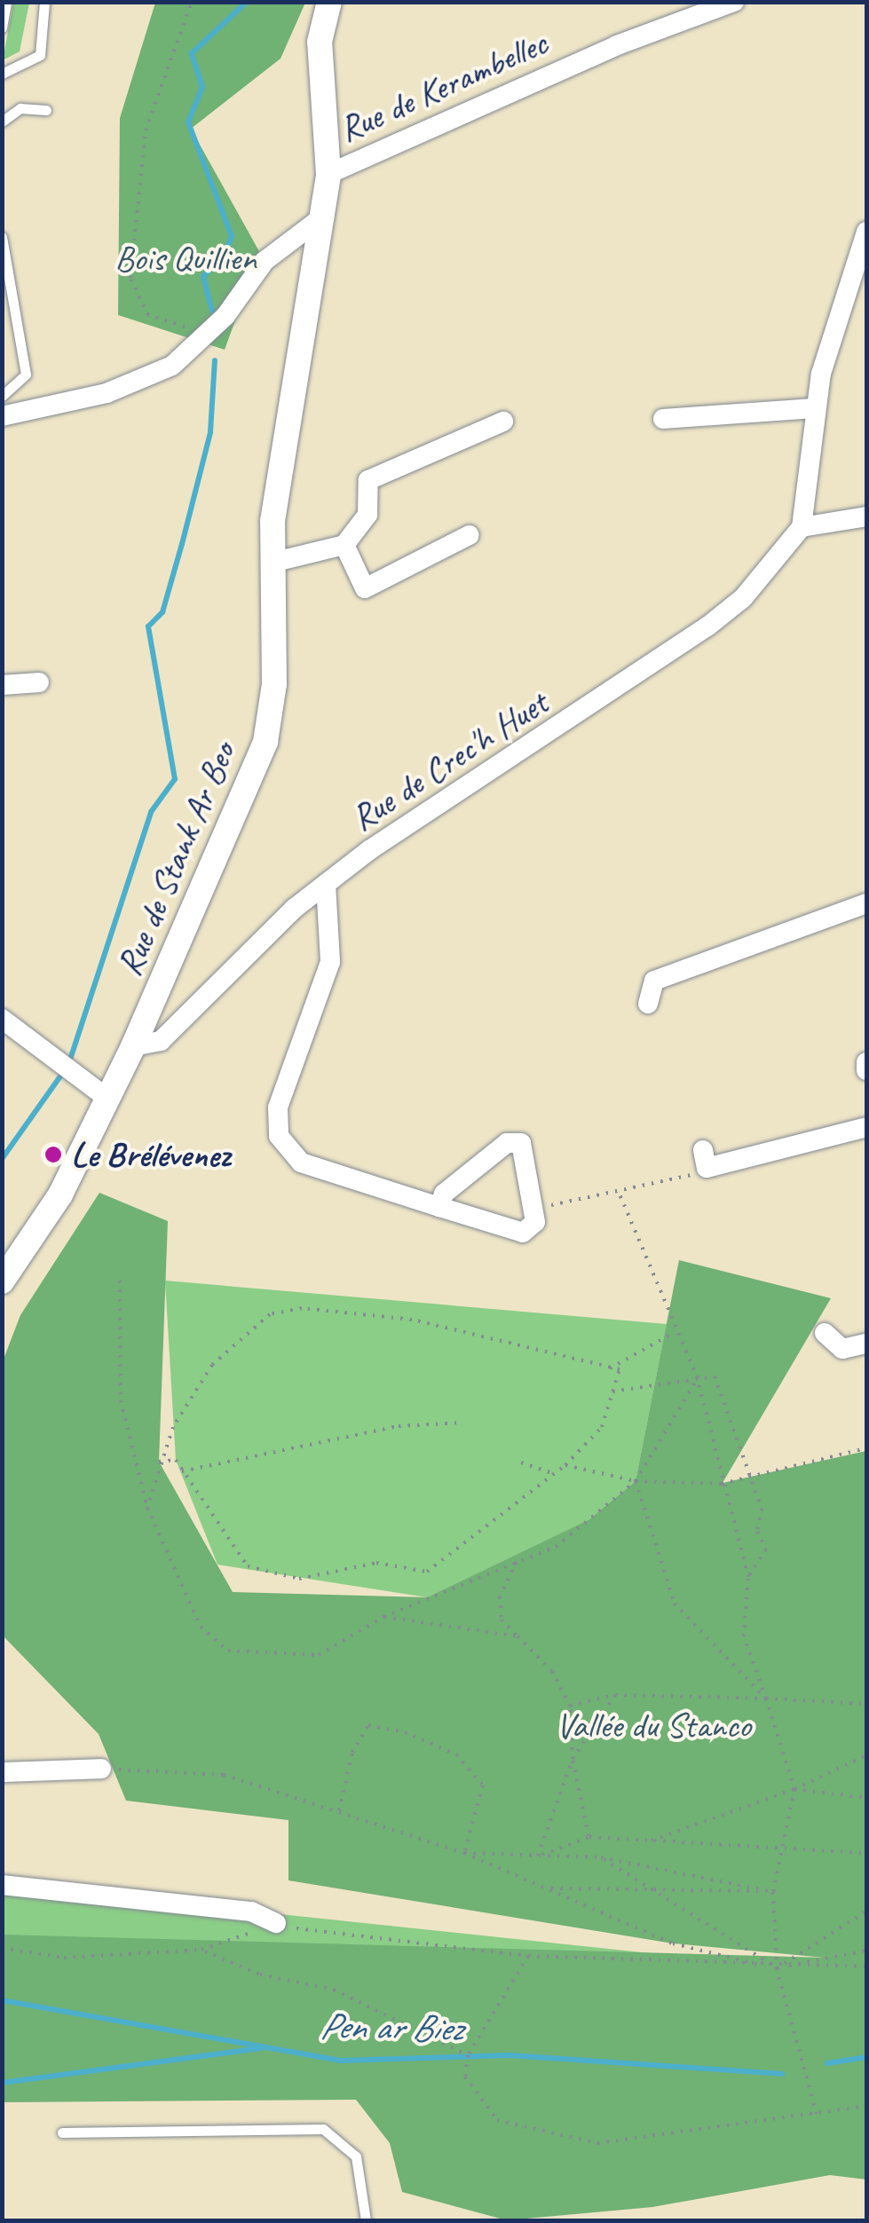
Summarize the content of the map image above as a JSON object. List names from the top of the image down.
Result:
{
  "streets": {
    "street": ["Rue de Kerambellec", "Rue de Crec'h Huet", "Rue de Stank Ar Beo"]
  },
  "crossings": [
    ["Rue de Kerambellec", "Rue de Stank Ar Beo"],
    ["Rue de Crec'h Huet", "Rue de Stank Ar Beo"]
  ],
  "water": ["Pen ar Biez"],
  "parks": ["Bois Quillien", "Vallée du Stanco"],
  "places": ["Le Brélévenez"]
}
